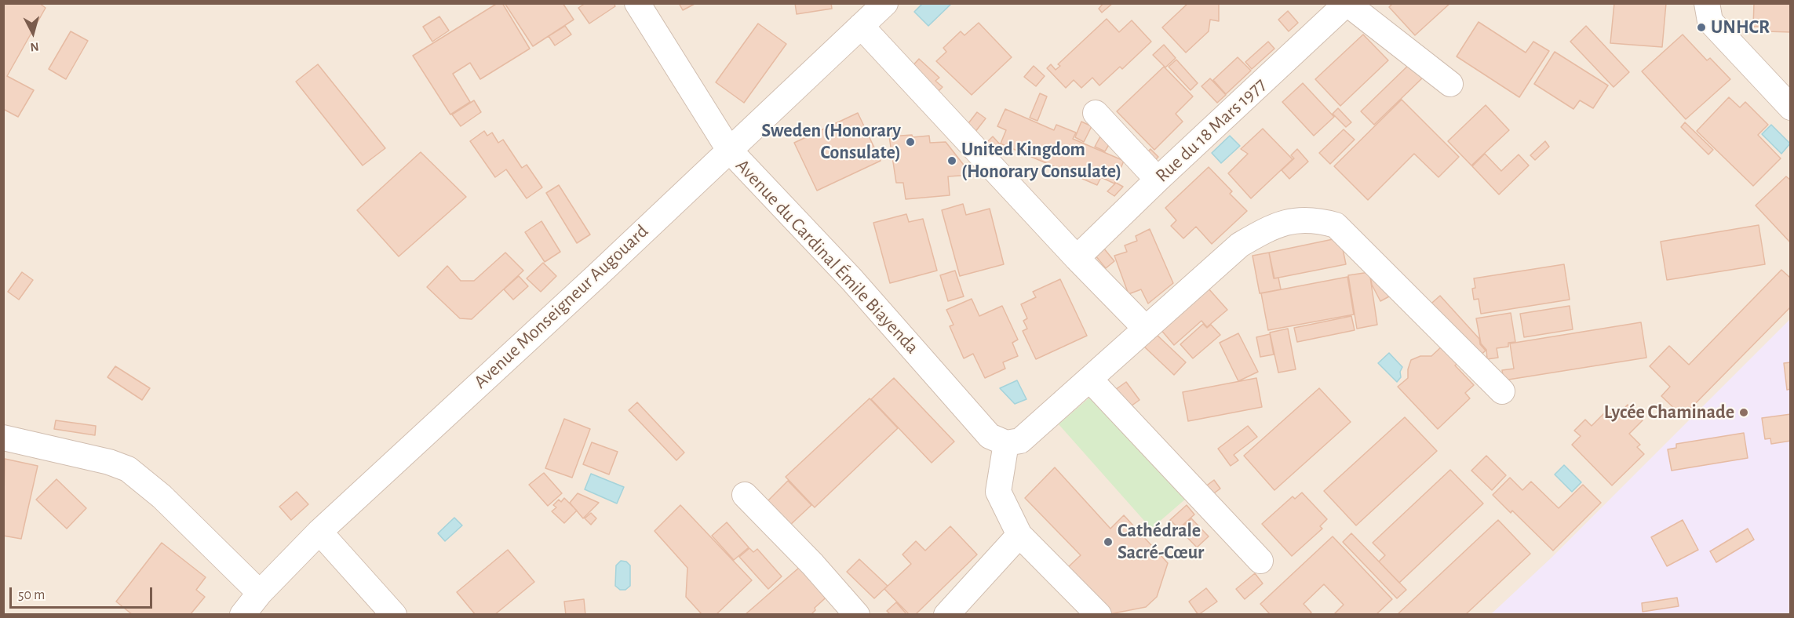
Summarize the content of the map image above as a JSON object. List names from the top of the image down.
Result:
{
  "streets": {
    "street": ["Rue du 18 Mars 1977", "Avenue du Cardinal Émile Biayenda", "Avenue Monseigneur Augouard"]
  },
  "crossings": [
    ["Avenue du Cardinal Émile Biayenda", "Avenue Monseigneur Augouard"]
  ],
  "places": [
    "UNHCR",
    "Sweden (Honorary Consulate)",
    "United Kingdom (Honorary Consulate)",
    "Lycée Chaminade",
    "Cathédrale Sacré-Cœur"
  ],
  "scale_bar": "50 m",
  "north": "bottom"
}
